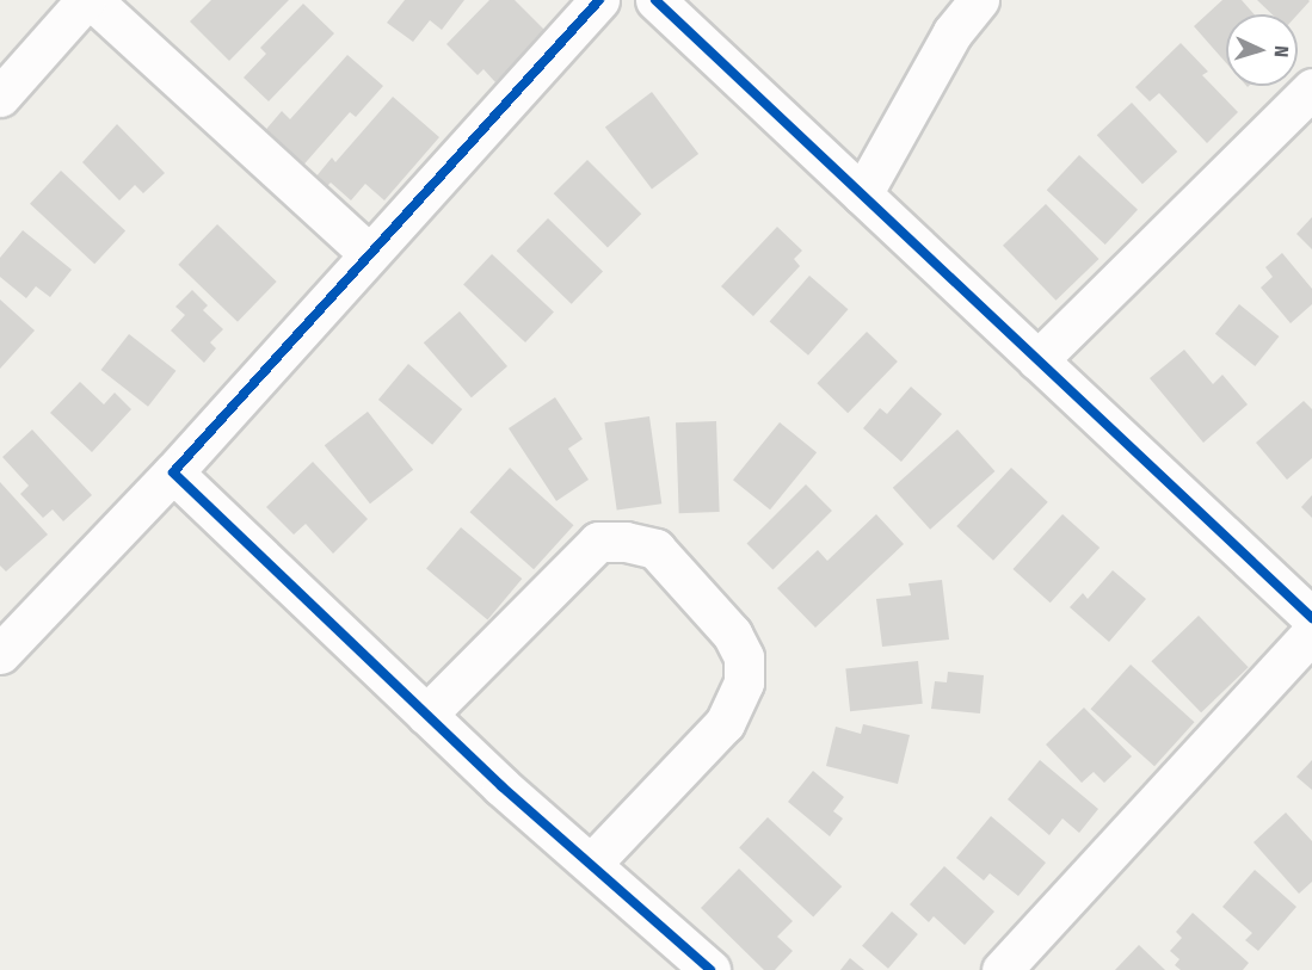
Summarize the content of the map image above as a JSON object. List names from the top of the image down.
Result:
{
  "north": "right"
}
